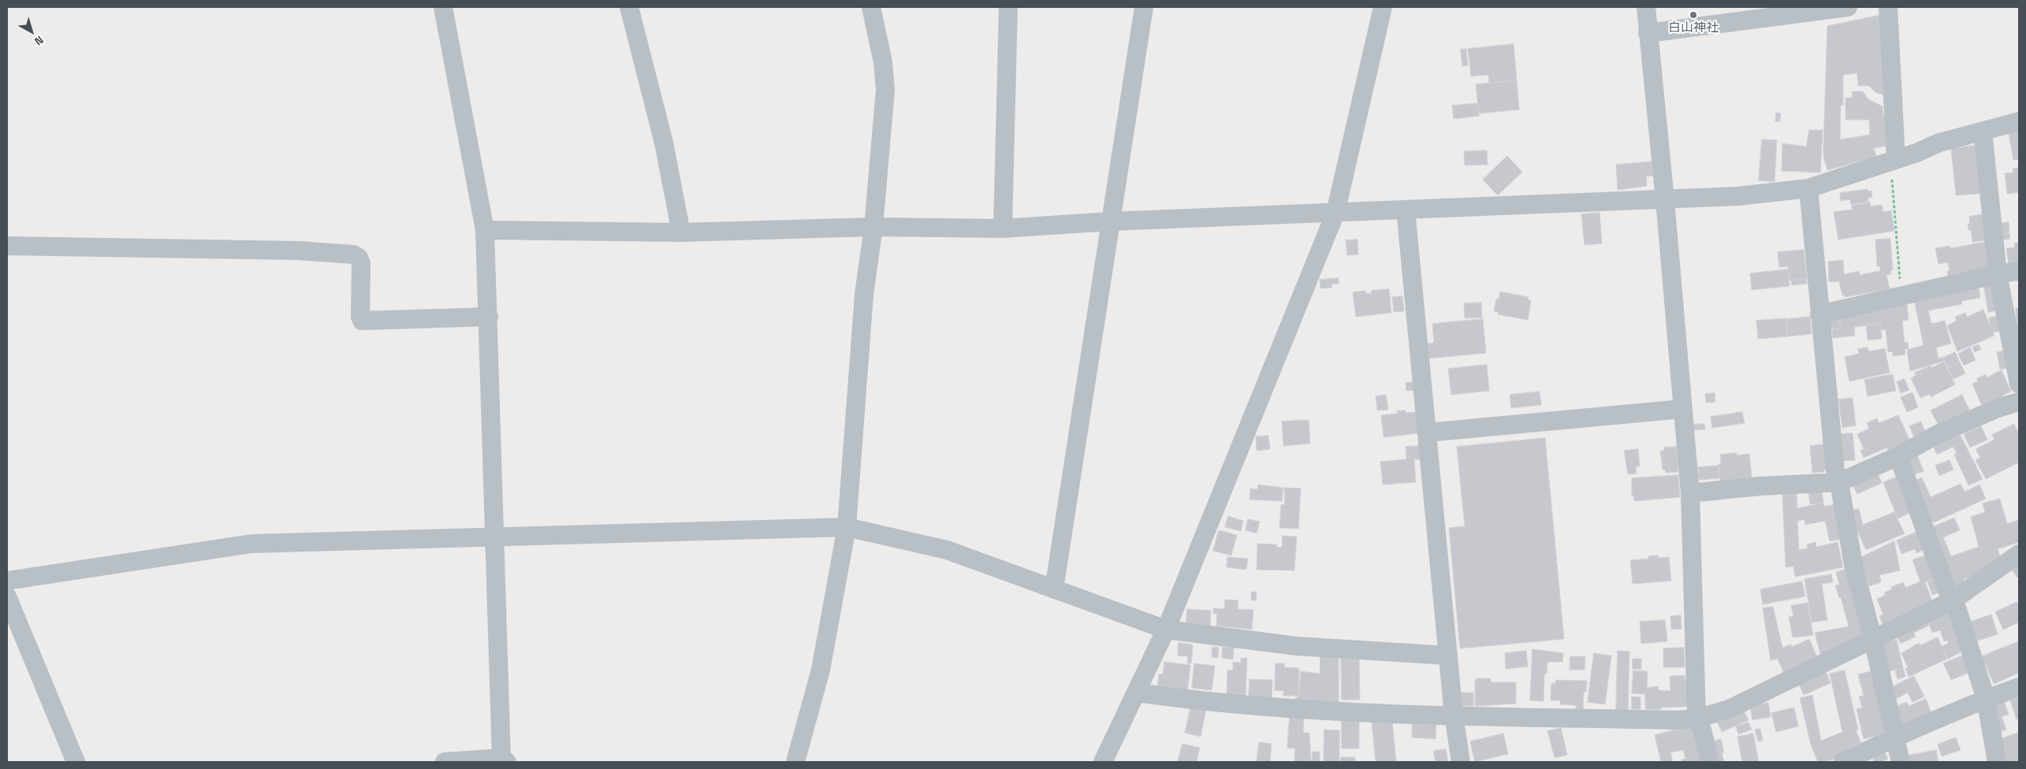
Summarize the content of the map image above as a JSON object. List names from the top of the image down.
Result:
{
  "places": ["白山神社"],
  "north": "bottom right"
}
